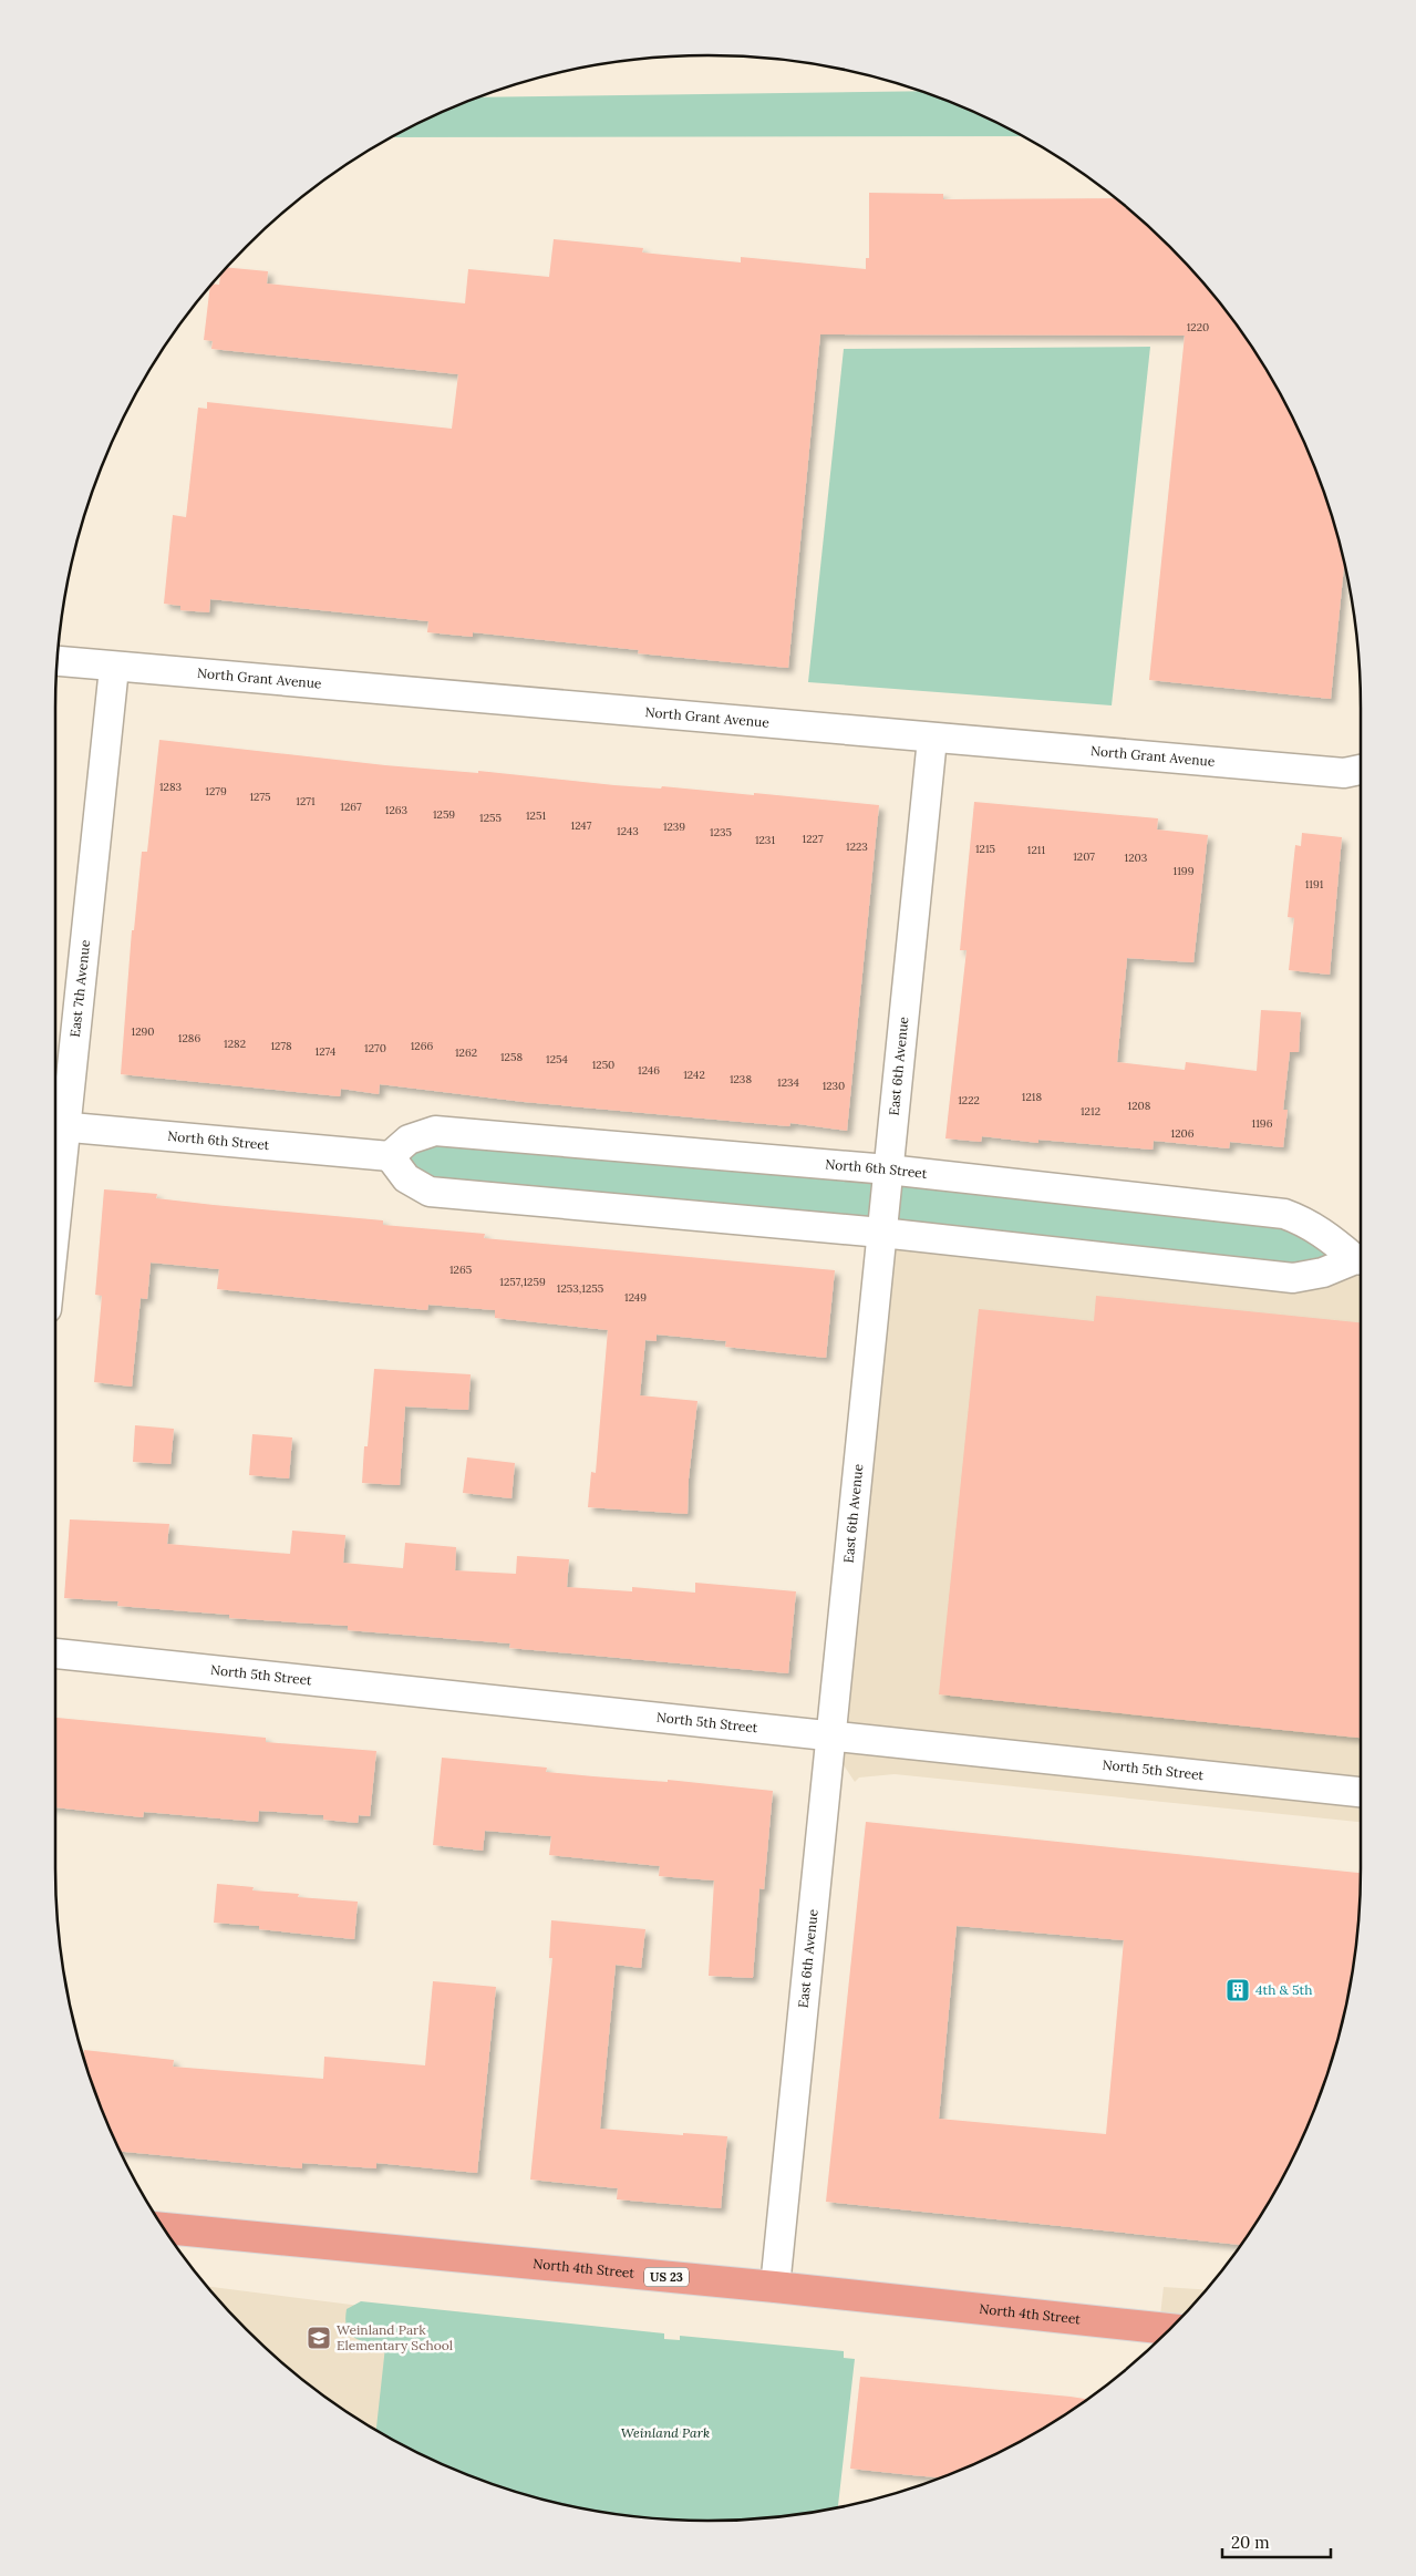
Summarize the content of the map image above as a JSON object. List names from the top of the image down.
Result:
{
  "streets": {
    "main road": ["North 4th Street", "US 23"],
    "street": [
      "North Grant Avenue",
      "East 7th Avenue",
      "East 6th Avenue",
      "North 6th Street",
      "North 5th Street"
    ]
  },
  "crossings": [
    ["North Grant Avenue", "East 7th Avenue"],
    ["North Grant Avenue", "East 6th Avenue"],
    ["East 7th Avenue", "North 6th Street"],
    ["East 6th Avenue", "North 6th Street"],
    ["East 6th Avenue", "North 5th Street"],
    ["East 6th Avenue", "North 4th Street"]
  ],
  "parks": ["Weinland Park"],
  "places": {
    "building": ["4th & 5th"],
    "school or university": ["Weinland Park Elementary School"]
  },
  "house_numbers": [
    "1220",
    "1283",
    "1279",
    "1275",
    "1271",
    "1267",
    "1263",
    "1259",
    "1251",
    "1255",
    "1247",
    "1239",
    "1243",
    "1235",
    "1227",
    "1231",
    "1223",
    "1215",
    "1211",
    "1207",
    "1203",
    "1199",
    "1191",
    "1290",
    "1286",
    "1282",
    "1278",
    "1266",
    "1270",
    "1274",
    "1262",
    "1258",
    "1254",
    "1250",
    "1246",
    "1242",
    "1238",
    "1234",
    "1230",
    "1218",
    "1222",
    "1208",
    "1212",
    "1196",
    "1206",
    "1265",
    "1257,1259",
    "1253,1255",
    "1249"
  ],
  "scale_bar": "20 m"
}
